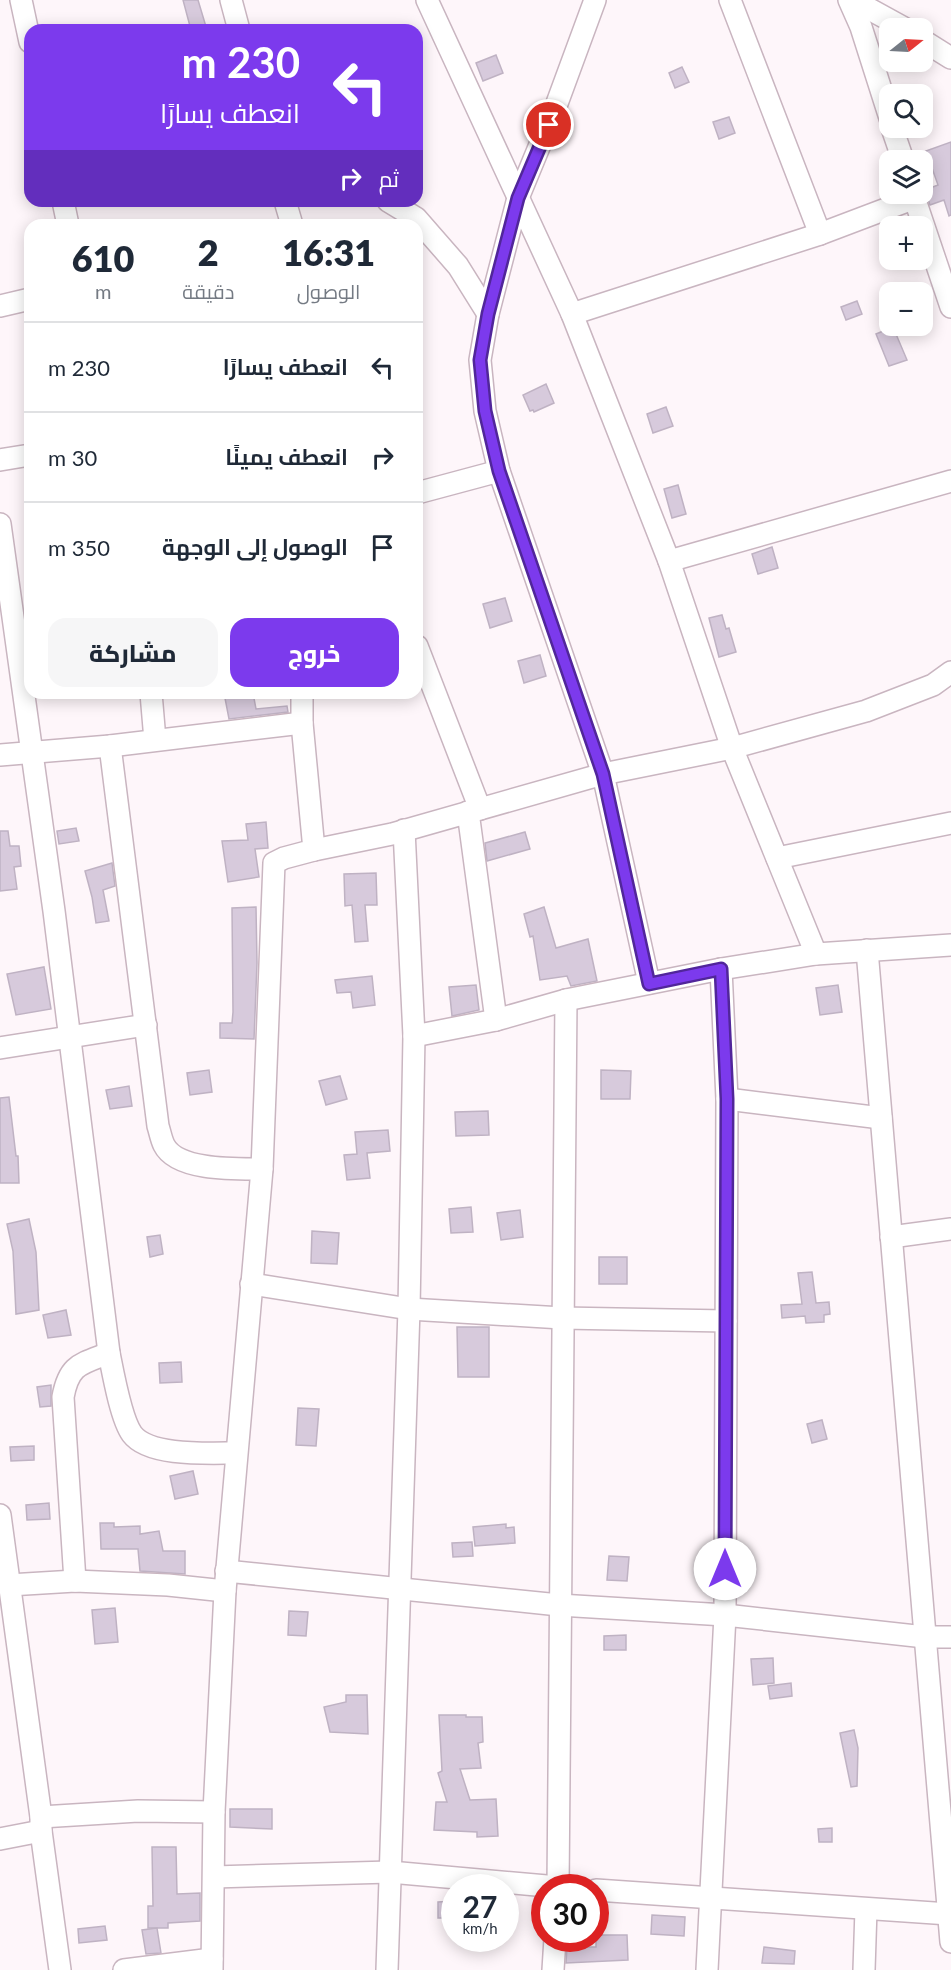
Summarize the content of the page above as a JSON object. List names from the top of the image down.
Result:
{
  "north": "right",
  "page": {
    "map_buttons": ["+", "−"],
    "turn": ["230 m", "انعطف يسارًا"],
    "then": "ثم",
    "eta": [
      "16:31",
      "الوصول",
      "2",
      "دقيقة",
      "610",
      "m"
    ],
    "list": [
      {
        "name": "انعطف يسارًا",
        "value": "230 m"
      },
      {
        "name": "انعطف يمينًا",
        "value": "30 m"
      },
      {
        "name": "الوصول إلى الوجهة",
        "value": "350 m"
      }
    ],
    "buttons": ["خروج", "مشاركة"],
    "speed": "27 km/h",
    "limit": "30"
  }
}
